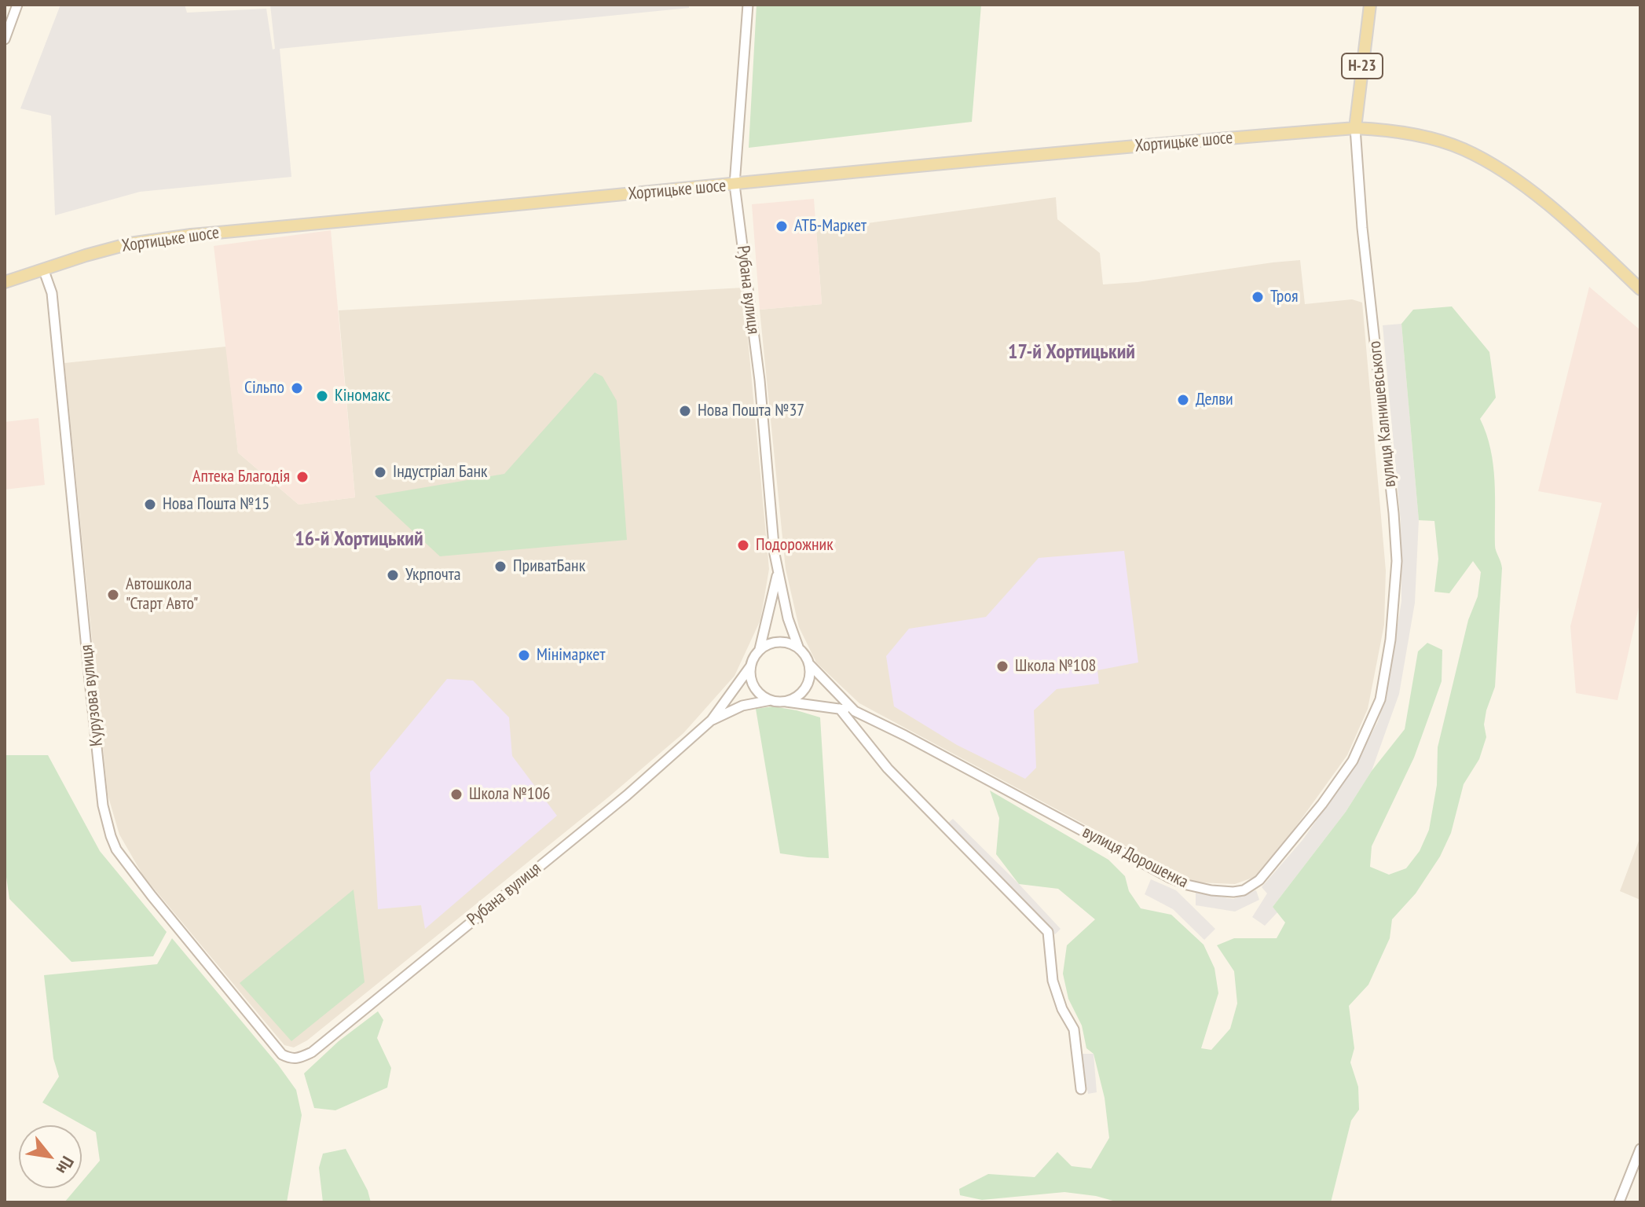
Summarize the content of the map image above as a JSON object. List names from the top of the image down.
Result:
{
  "streets": {
    "main road": ["Н-23", "Хортицьке шосе"],
    "street": [
      "Рубана вулиця",
      "вулиця Калнишевського",
      "Курузова вулиця",
      "вулиця Дорошенка"
    ]
  },
  "crossings": [
    ["Н-23", "Хортицьке шосе"],
    ["Н-23", "вулиця Калнишевського"],
    ["Хортицьке шосе", "Рубана вулиця"],
    ["Хортицьке шосе", "вулиця Калнишевського"],
    ["Хортицьке шосе", "Курузова вулиця"],
    ["Рубана вулиця", "Курузова вулиця"],
    ["Рубана вулиця", "вулиця Дорошенка"],
    ["вулиця Калнишевського", "вулиця Дорошенка"]
  ],
  "districts": ["17-й Хортицький", "16-й Хортицький"],
  "places": [
    "АТБ-Маркет",
    "Троя",
    "Сільпо",
    "Кіномакс",
    "Делви",
    "Нова Пошта №37",
    "Iндустрiал Банк",
    "Аптека Благодiя",
    "Нова Пошта №15",
    "Подорожник",
    "ПриватБанк",
    "Укрпочта",
    "Автошкола \"Старт Авто\"",
    "Мiнiмаркет",
    "Школа №108",
    "Школа №106"
  ],
  "north": "bottom right"
}
